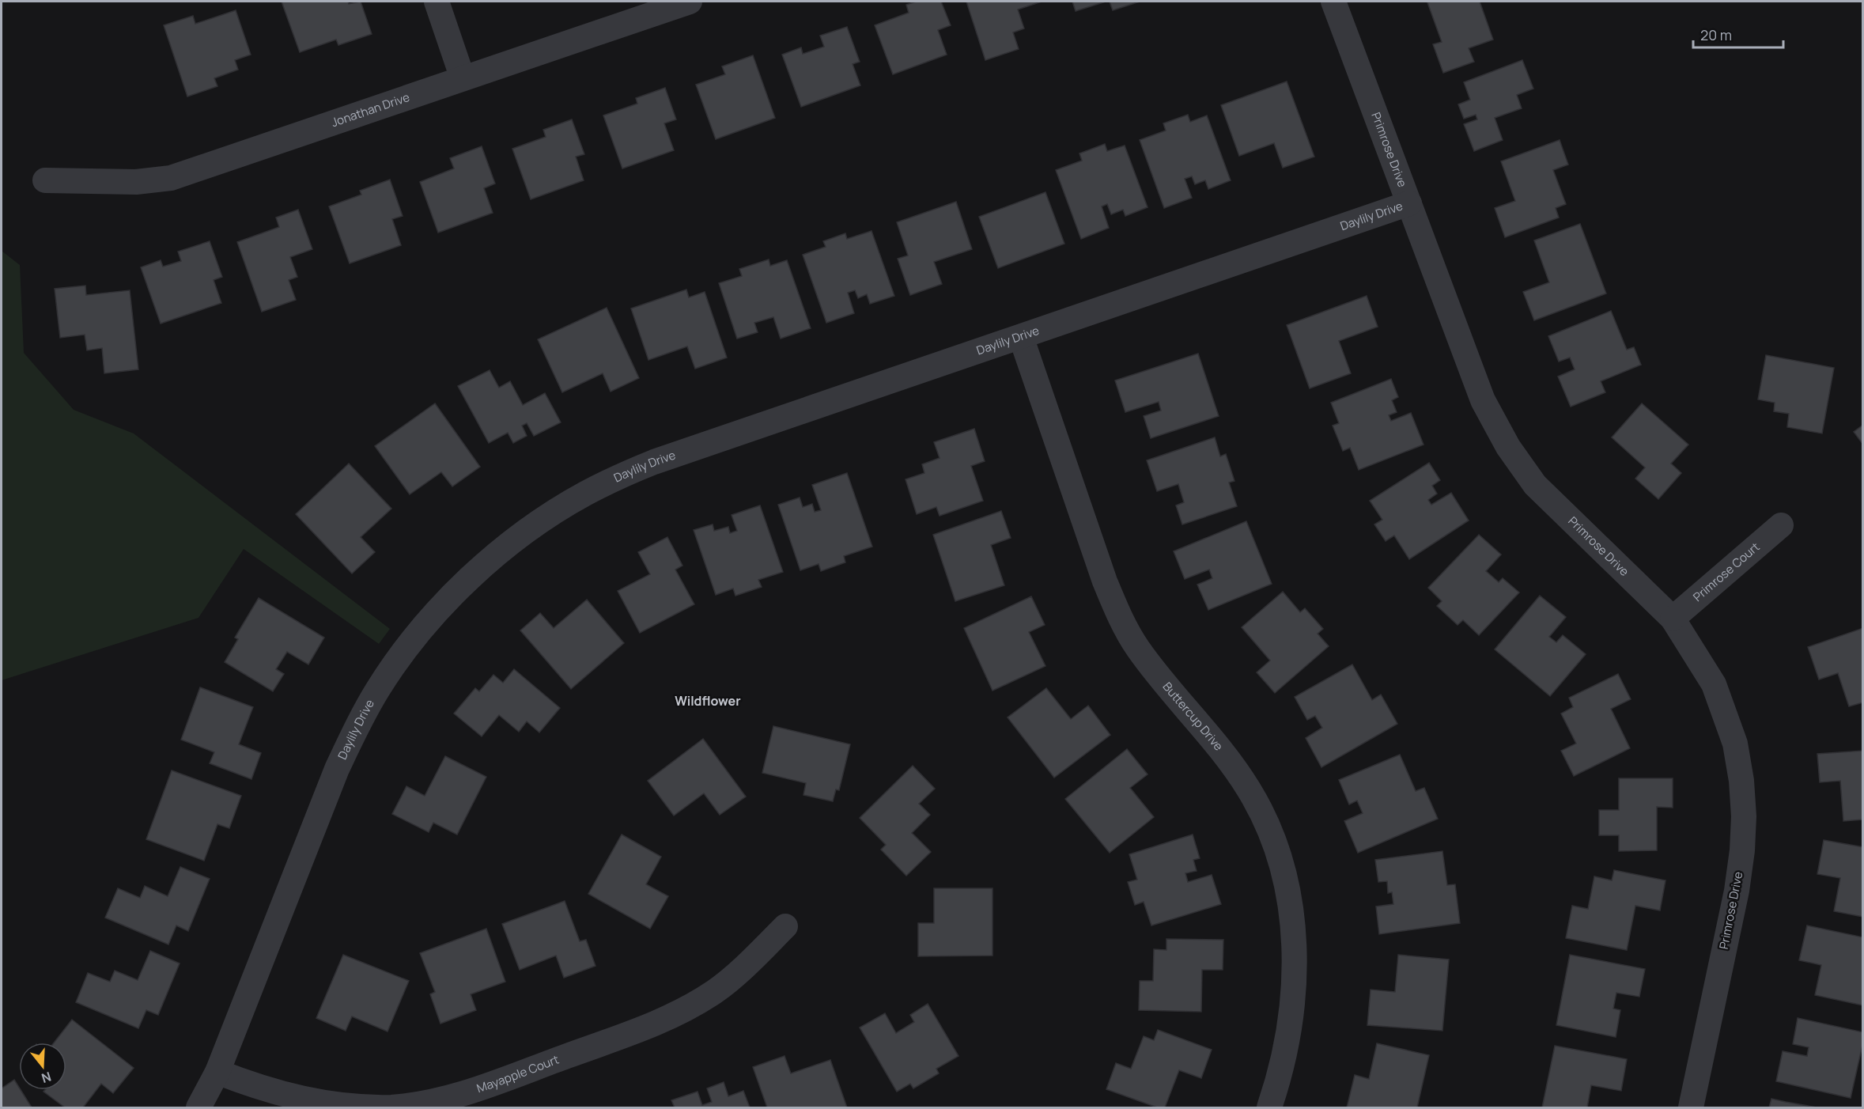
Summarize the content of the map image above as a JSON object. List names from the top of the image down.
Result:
{
  "streets": {
    "street": [
      "Jonathan Drive",
      "Primrose Drive",
      "Daylily Drive",
      "Primrose Court",
      "Buttercup Drive",
      "Mayapple Court"
    ]
  },
  "crossings": [
    ["Primrose Drive", "Daylily Drive"],
    ["Primrose Drive", "Primrose Court"],
    ["Daylily Drive", "Buttercup Drive"],
    ["Daylily Drive", "Mayapple Court"]
  ],
  "districts": ["Wildflower"],
  "scale_bar": "20 m",
  "north": "bottom"
}
